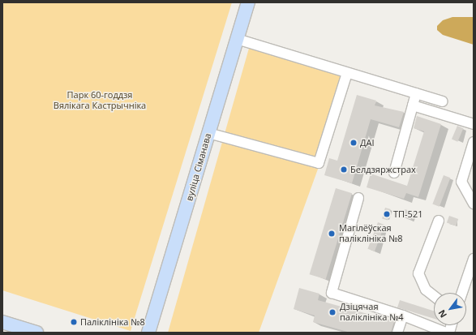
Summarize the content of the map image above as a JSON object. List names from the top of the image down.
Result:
{
  "streets": {
    "main road": ["вуліца Сіманава"]
  },
  "parks": ["Парк 60-годдзя Вялікага Кастрычніка"],
  "places": [
    "ДАІ",
    "Белдзяржстрах",
    "ТП-521",
    "Магілёўская паліклініка №8",
    "Дзіцячая паліклініка №4",
    "Паліклініка №8"
  ],
  "north": "bottom left"
}
